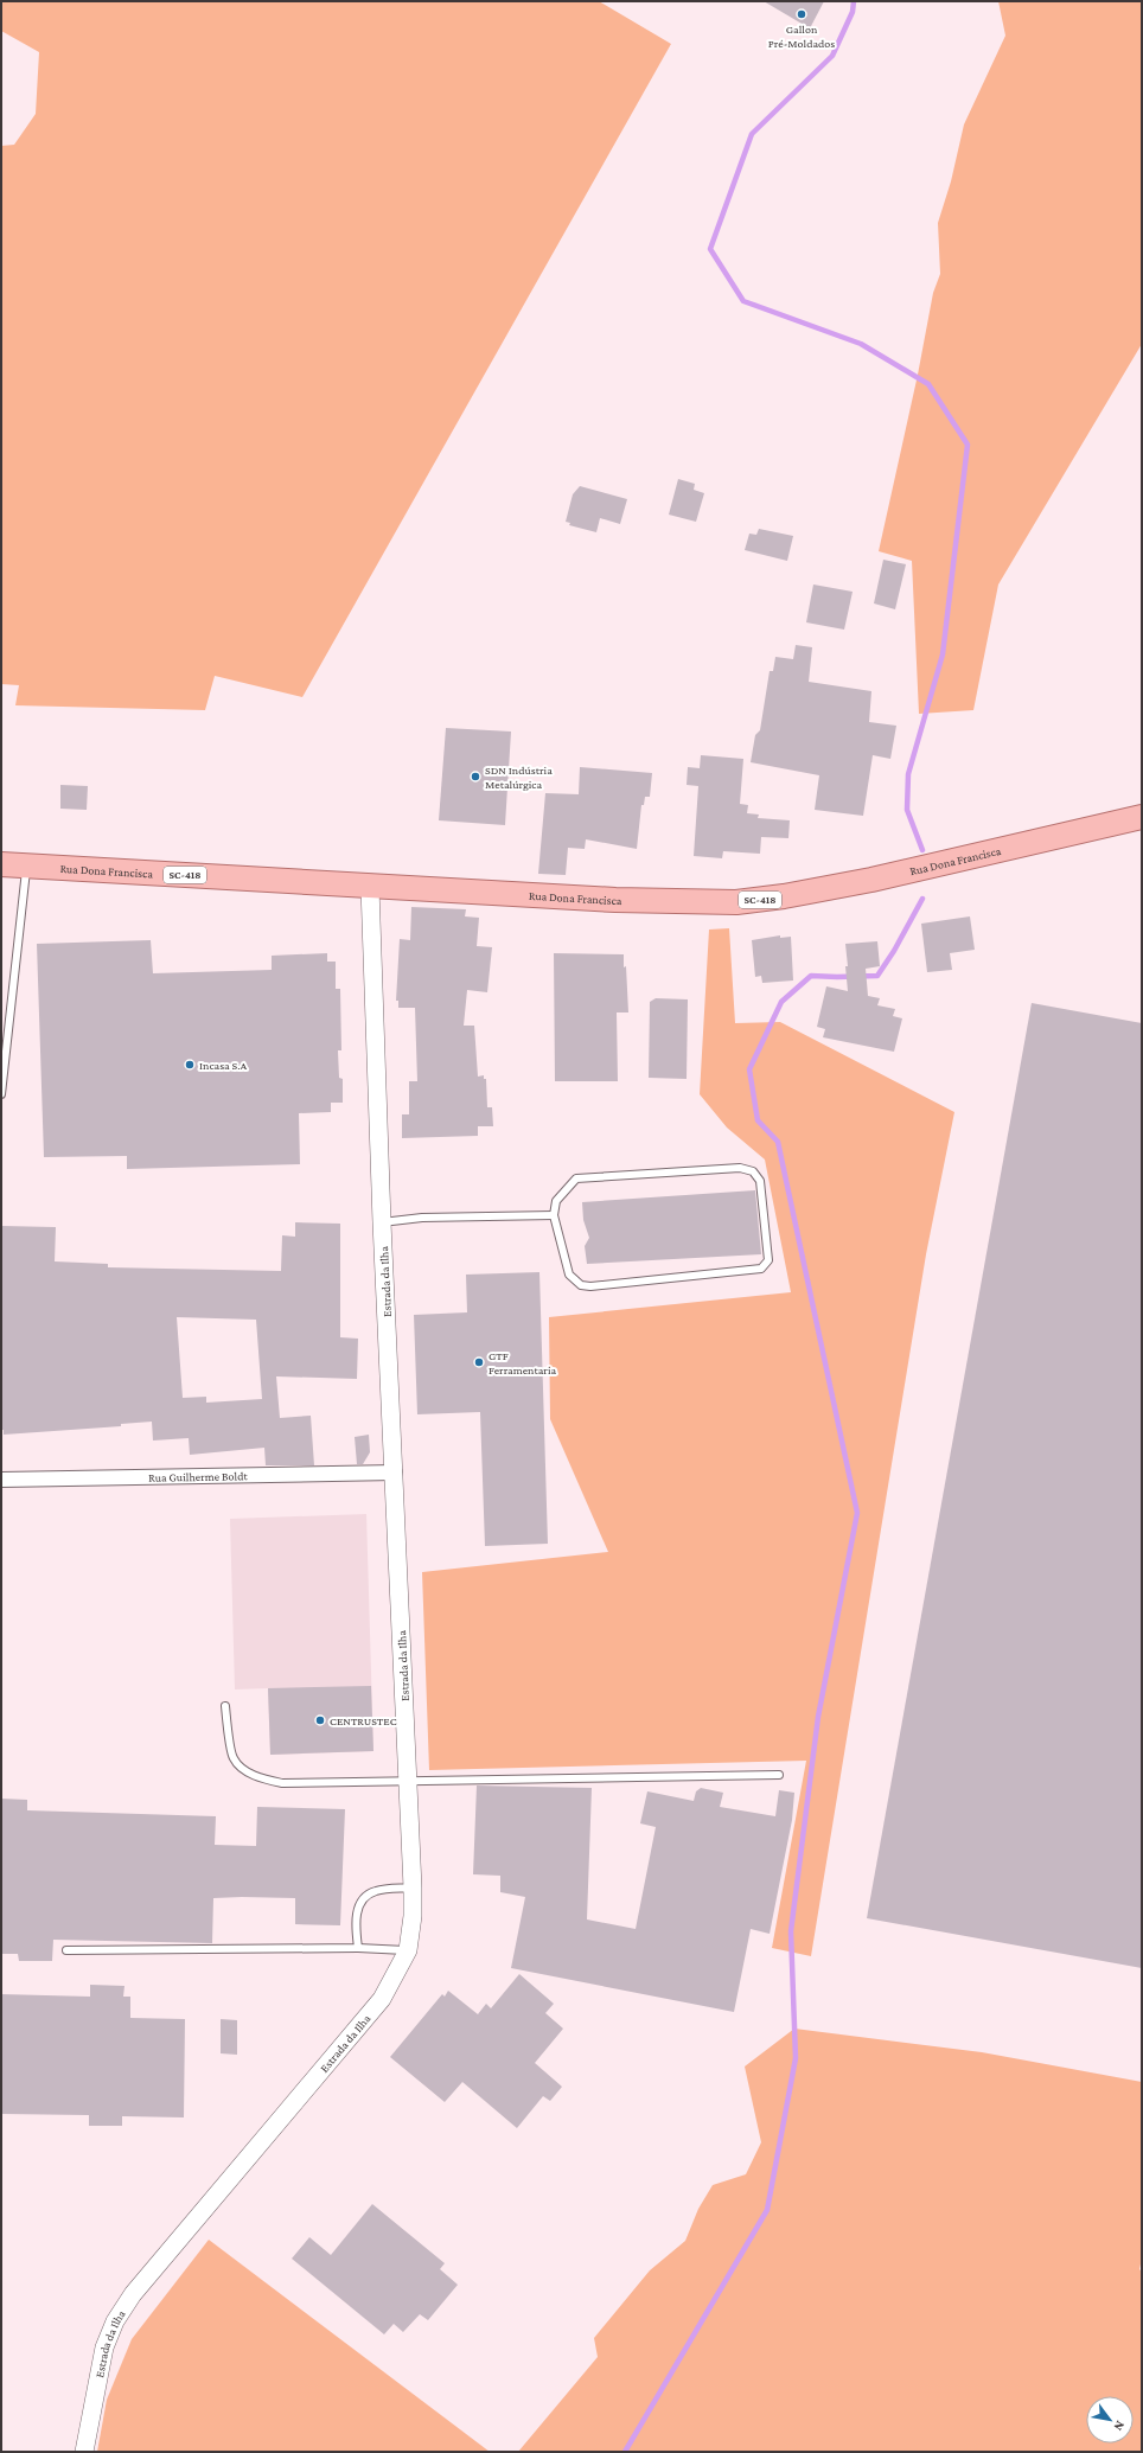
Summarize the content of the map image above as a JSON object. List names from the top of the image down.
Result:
{
  "streets": {
    "main road": ["Rua Dona Francisca", "SC-418"],
    "street": ["Estrada da Ilha", "Rua Guilherme Boldt"]
  },
  "crossings": [
    ["Rua Dona Francisca", "Estrada da Ilha"],
    ["Estrada da Ilha", "Rua Guilherme Boldt"]
  ],
  "places": [
    "Gallon Pré-Moldados",
    "SDN Indústria Metalúrgica",
    "Incasa S.A",
    "GTF Ferramentaria",
    "CENTRUSTEC"
  ],
  "north": "bottom right"
}
